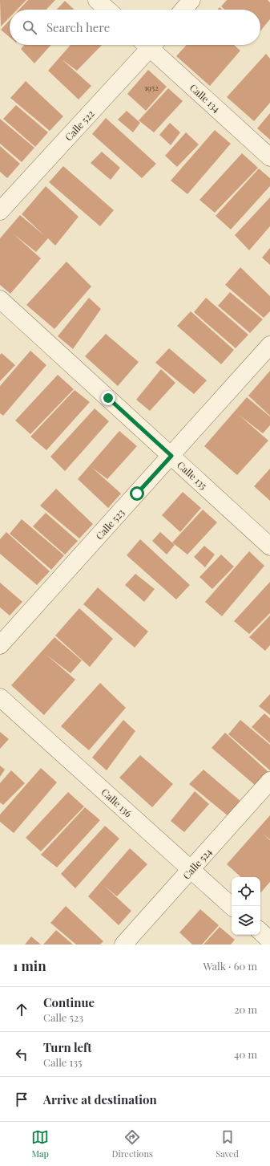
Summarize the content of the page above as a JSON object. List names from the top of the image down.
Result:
{
  "streets": {
    "street": [
      "Calle 134",
      "Calle 522",
      "Calle 135",
      "Calle 523",
      "Calle 136",
      "Calle 524"
    ]
  },
  "crossings": [
    ["Calle 135", "Calle 523"],
    ["Calle 136", "Calle 524"]
  ],
  "house_numbers": ["1952"],
  "page": {
    "search": "Search here",
    "heading": ["1 min", "Walk · 60 m"],
    "list": [
      ["Continue", "Calle 523", "20 m"],
      ["Turn left", "Calle 135", "40 m"],
      "Arrive at destination"
    ],
    "nav": ["Map", "Directions", "Saved"]
  }
}
